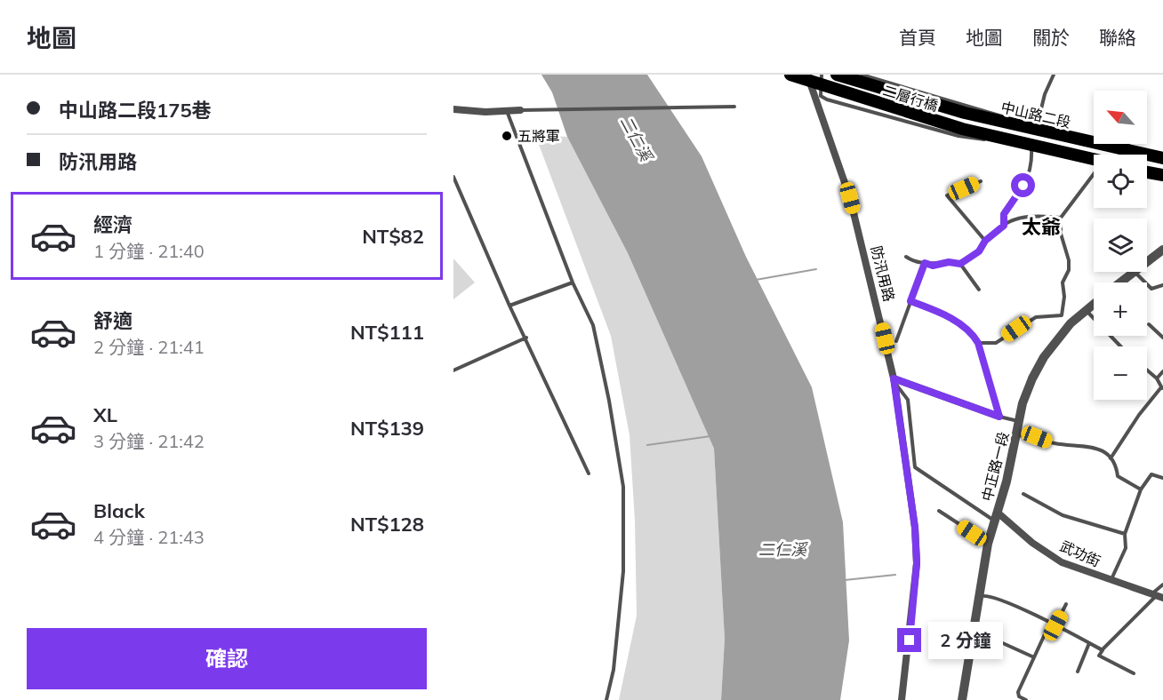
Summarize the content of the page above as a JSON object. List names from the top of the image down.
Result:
{
  "streets": {
    "main road": ["二層行橋", "中山路二段"],
    "street": ["防汛用路", "中正路一段", "武功街"]
  },
  "crossings": [
    ["二層行橋", "中山路二段"],
    ["二層行橋", "防汛用路"],
    ["中正路一段", "武功街"]
  ],
  "districts": ["太爺"],
  "water": ["二仁溪"],
  "places": ["五將軍"],
  "north": "top left",
  "page": {
    "header": "地圖",
    "nav": [
      "首頁",
      "地圖",
      "關於",
      "聯絡"
    ],
    "banner": ["中山路二段175巷", "防汛用路"],
    "map_buttons": ["+", "−"],
    "list": [
      {
        "name": "經濟",
        "note": "1 分鐘 · 21:40",
        "value": "NT$82"
      },
      {
        "name": "舒適",
        "note": "2 分鐘 · 21:41",
        "value": "NT$111"
      },
      {
        "name": "XL",
        "note": "3 分鐘 · 21:42",
        "value": "NT$139"
      },
      {
        "name": "Black",
        "note": "4 分鐘 · 21:43",
        "value": "NT$128"
      }
    ],
    "buttons": "確認",
    "bubble": "2 分鐘"
  }
}
